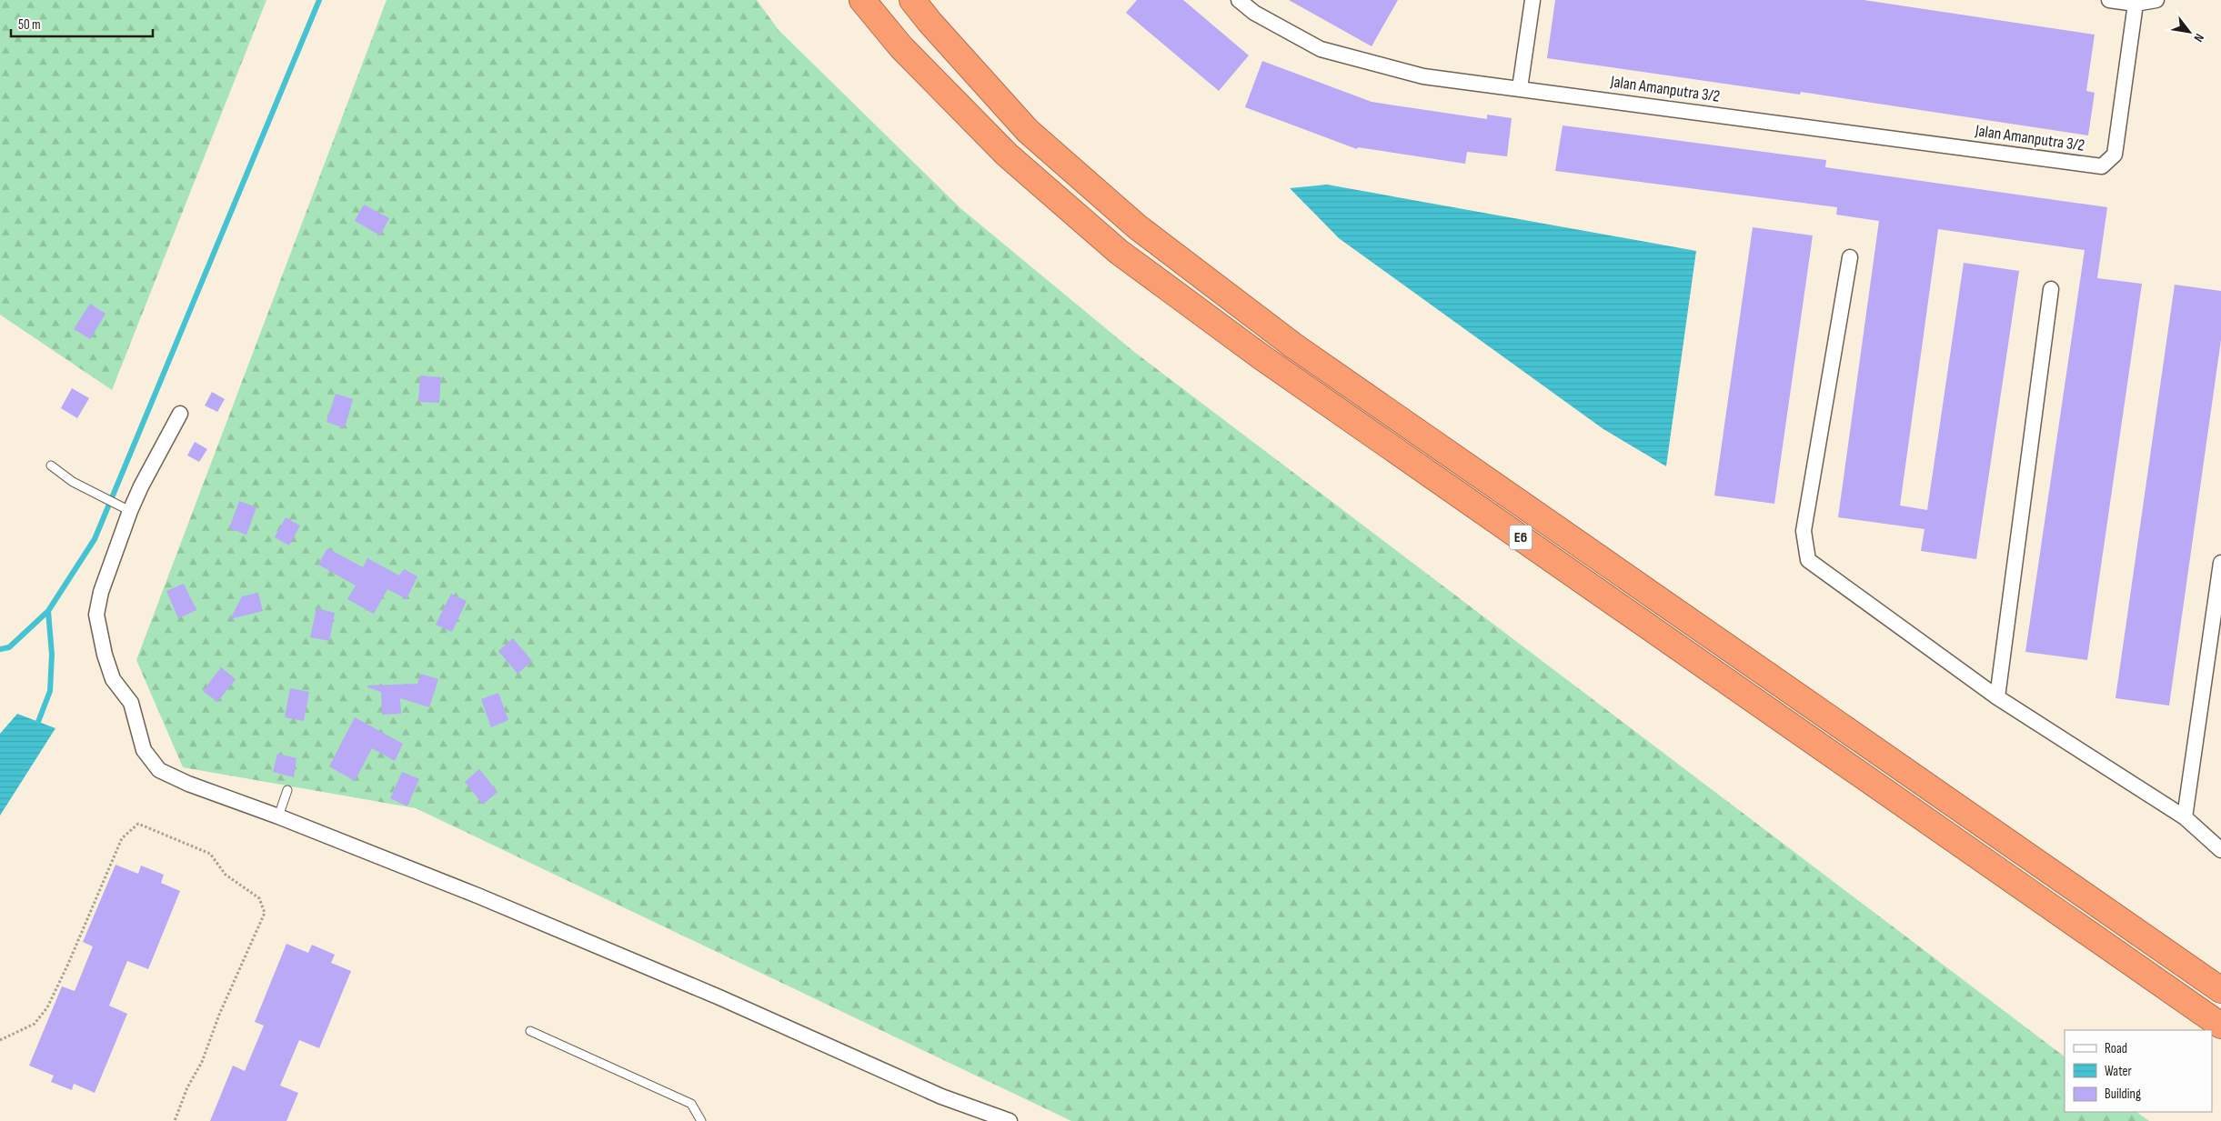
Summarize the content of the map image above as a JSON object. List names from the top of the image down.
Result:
{
  "streets": {
    "highway": ["E6"],
    "street": ["Jalan Amanputra 3/2"]
  },
  "legend": ["Road", "Water", "Building"],
  "scale_bar": "50 m",
  "north": "bottom right"
}
